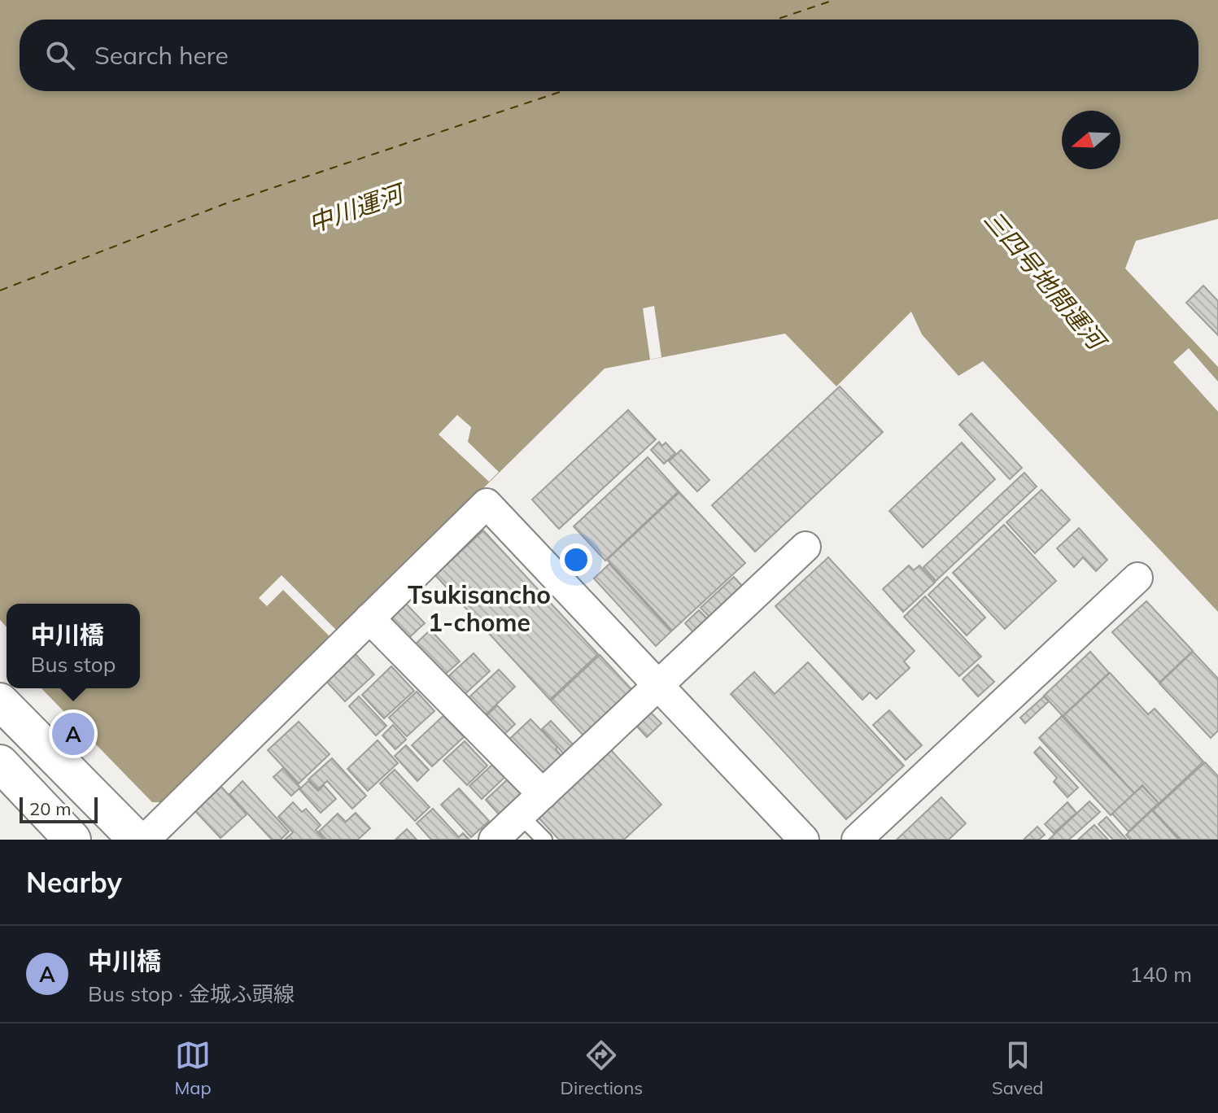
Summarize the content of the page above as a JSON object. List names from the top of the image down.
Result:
{
  "districts": ["Tsukisancho 1-chome"],
  "water": ["中川運河", "三四号地間運河"],
  "scale_bar": "20 m",
  "north": "left",
  "page": {
    "search": "Search here",
    "popup": ["中川橋", "Bus stop"],
    "pins": "A",
    "scale": "20 m",
    "heading": "Nearby",
    "list": [
      {
        "mark": "A",
        "name": "中川橋",
        "note": "Bus stop · 金城ふ頭線",
        "value": "140 m"
      }
    ],
    "nav": ["Map", "Directions", "Saved"]
  }
}
